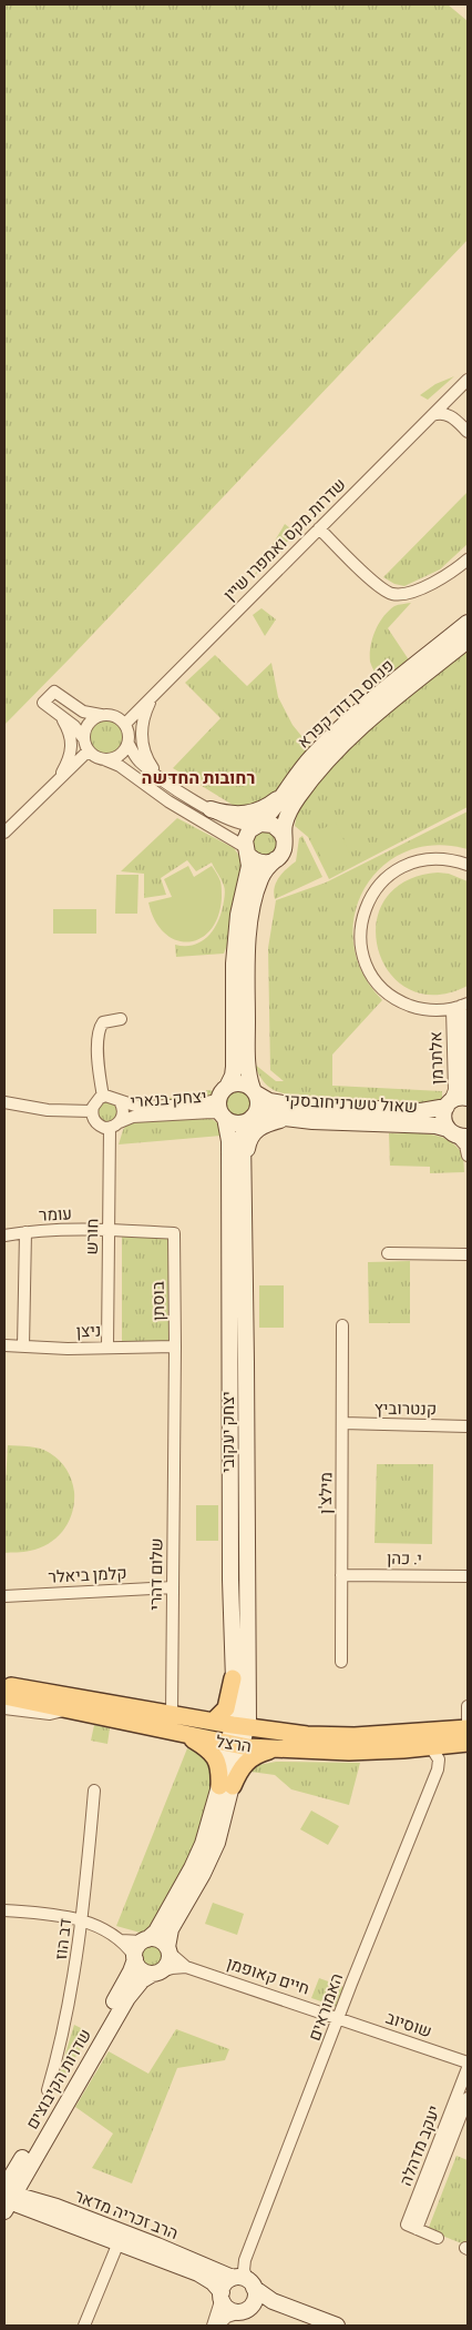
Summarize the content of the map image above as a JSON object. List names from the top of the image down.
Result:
{
  "streets": {
    "main road": [
      "פנחס בן דוד קפרא",
      "שאול טשרניחובסקי",
      "יצחק יעקובי",
      "הרצל",
      "שדרות הקיבוצים",
      "הרב זכריה מדאר"
    ],
    "street": [
      "שדרות מקס ואמפרו שיין",
      "אלתרמן",
      "יצחק בנארי",
      "עומר",
      "חורש",
      "בוסתן",
      "ניצן",
      "קנטרוביץ",
      "מילצ'ן",
      "י. כהן",
      "שלום דהרי",
      "קלמן ביאלר",
      "דב הוז",
      "חיים קאופמן",
      "האמוראים",
      "שוסיוב",
      "יעקב מדהלה"
    ]
  },
  "crossings": [
    ["אלתרמן", "שאול טשרניחובסקי"],
    ["יצחק בנארי", "שאול טשרניחובסקי"],
    ["יצחק בנארי", "חורש"],
    ["יצחק בנארי", "יצחק יעקובי"],
    ["שאול טשרניחובסקי", "יצחק יעקובי"],
    ["עומר", "חורש"],
    ["עומר", "בוסתן"],
    ["חורש", "בוסתן"],
    ["חורש", "ניצן"],
    ["בוסתן", "ניצן"],
    ["בוסתן", "שלום דהרי"],
    ["קנטרוביץ", "מילצ'ן"],
    ["יצחק יעקובי", "הרצל"],
    ["מילצ'ן", "י. כהן"],
    ["שלום דהרי", "קלמן ביאלר"],
    ["שלום דהרי", "הרצל"],
    ["הרצל", "האמוראים"],
    ["חיים קאופמן", "האמוראים"],
    ["חיים קאופמן", "שוסיוב"],
    ["חיים קאופמן", "שדרות הקיבוצים"],
    ["האמוראים", "שוסיוב"],
    ["האמוראים", "הרב זכריה מדאר"],
    ["שדרות הקיבוצים", "הרב זכריה מדאר"]
  ],
  "districts": ["רחובות החדשה"]
}
